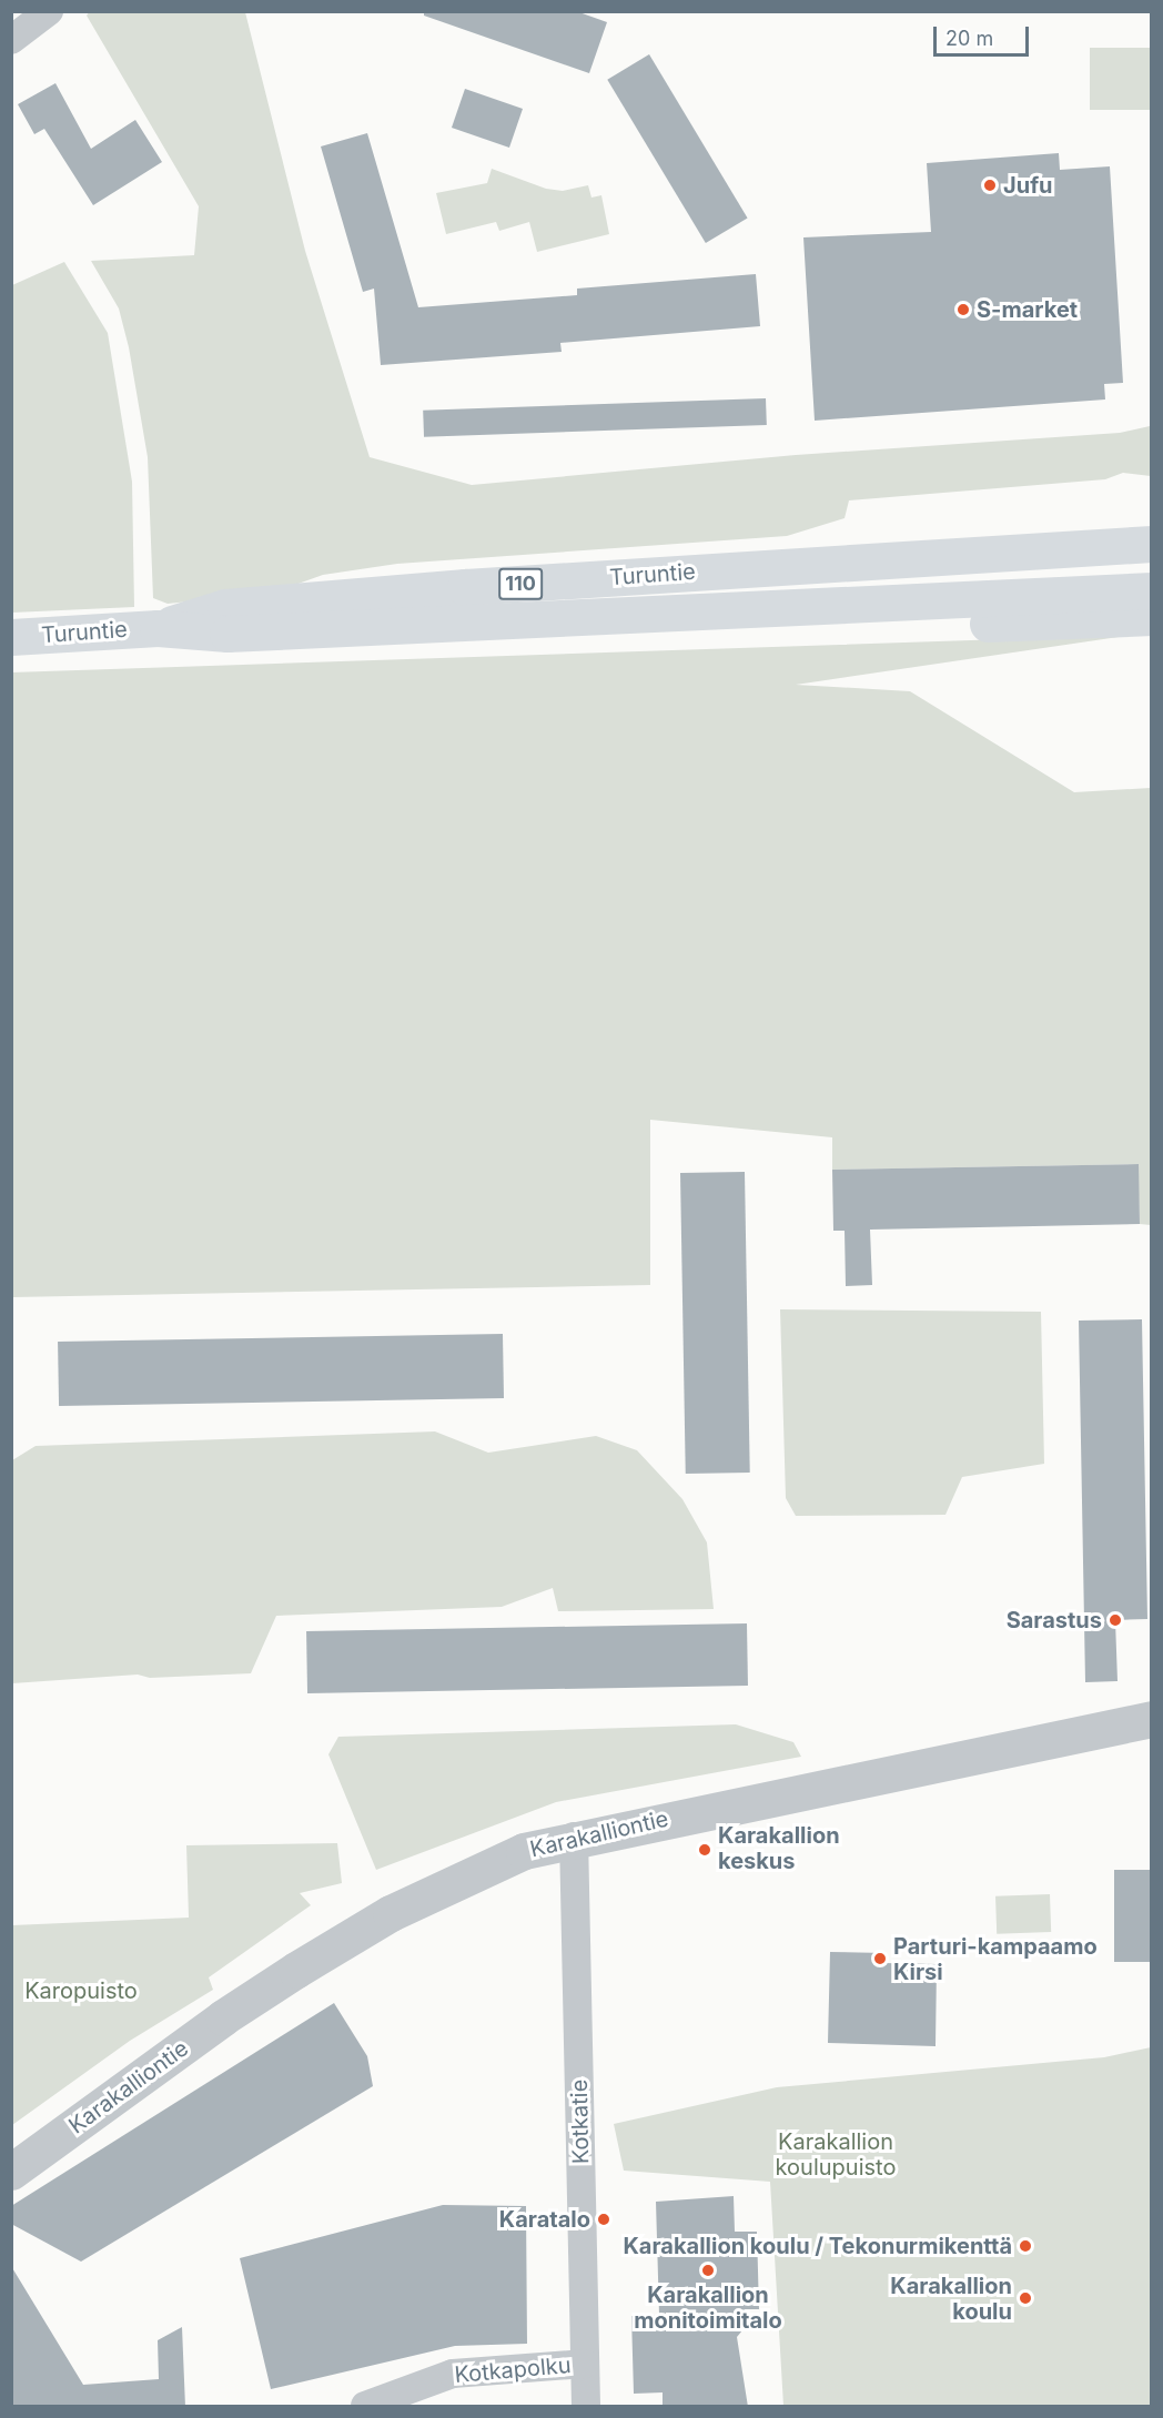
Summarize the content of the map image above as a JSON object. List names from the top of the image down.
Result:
{
  "streets": {
    "main road": ["Turuntie", "110"],
    "street": ["Karakalliontie", "Kotkatie", "Kotkapolku"]
  },
  "crossings": [
    ["Karakalliontie", "Kotkatie"],
    ["Kotkatie", "Kotkapolku"]
  ],
  "parks": ["Karopuisto", "Karakallion koulupuisto"],
  "places": [
    "Jufu",
    "S-market",
    "Sarastus",
    "Karakallion keskus",
    "Parturi-kampaamo Kirsi",
    "Karatalo",
    "Karakallion koulu / Tekonurmikenttä",
    "Karakallion monitoimitalo",
    "Karakallion koulu"
  ],
  "scale_bar": "20 m"
}
